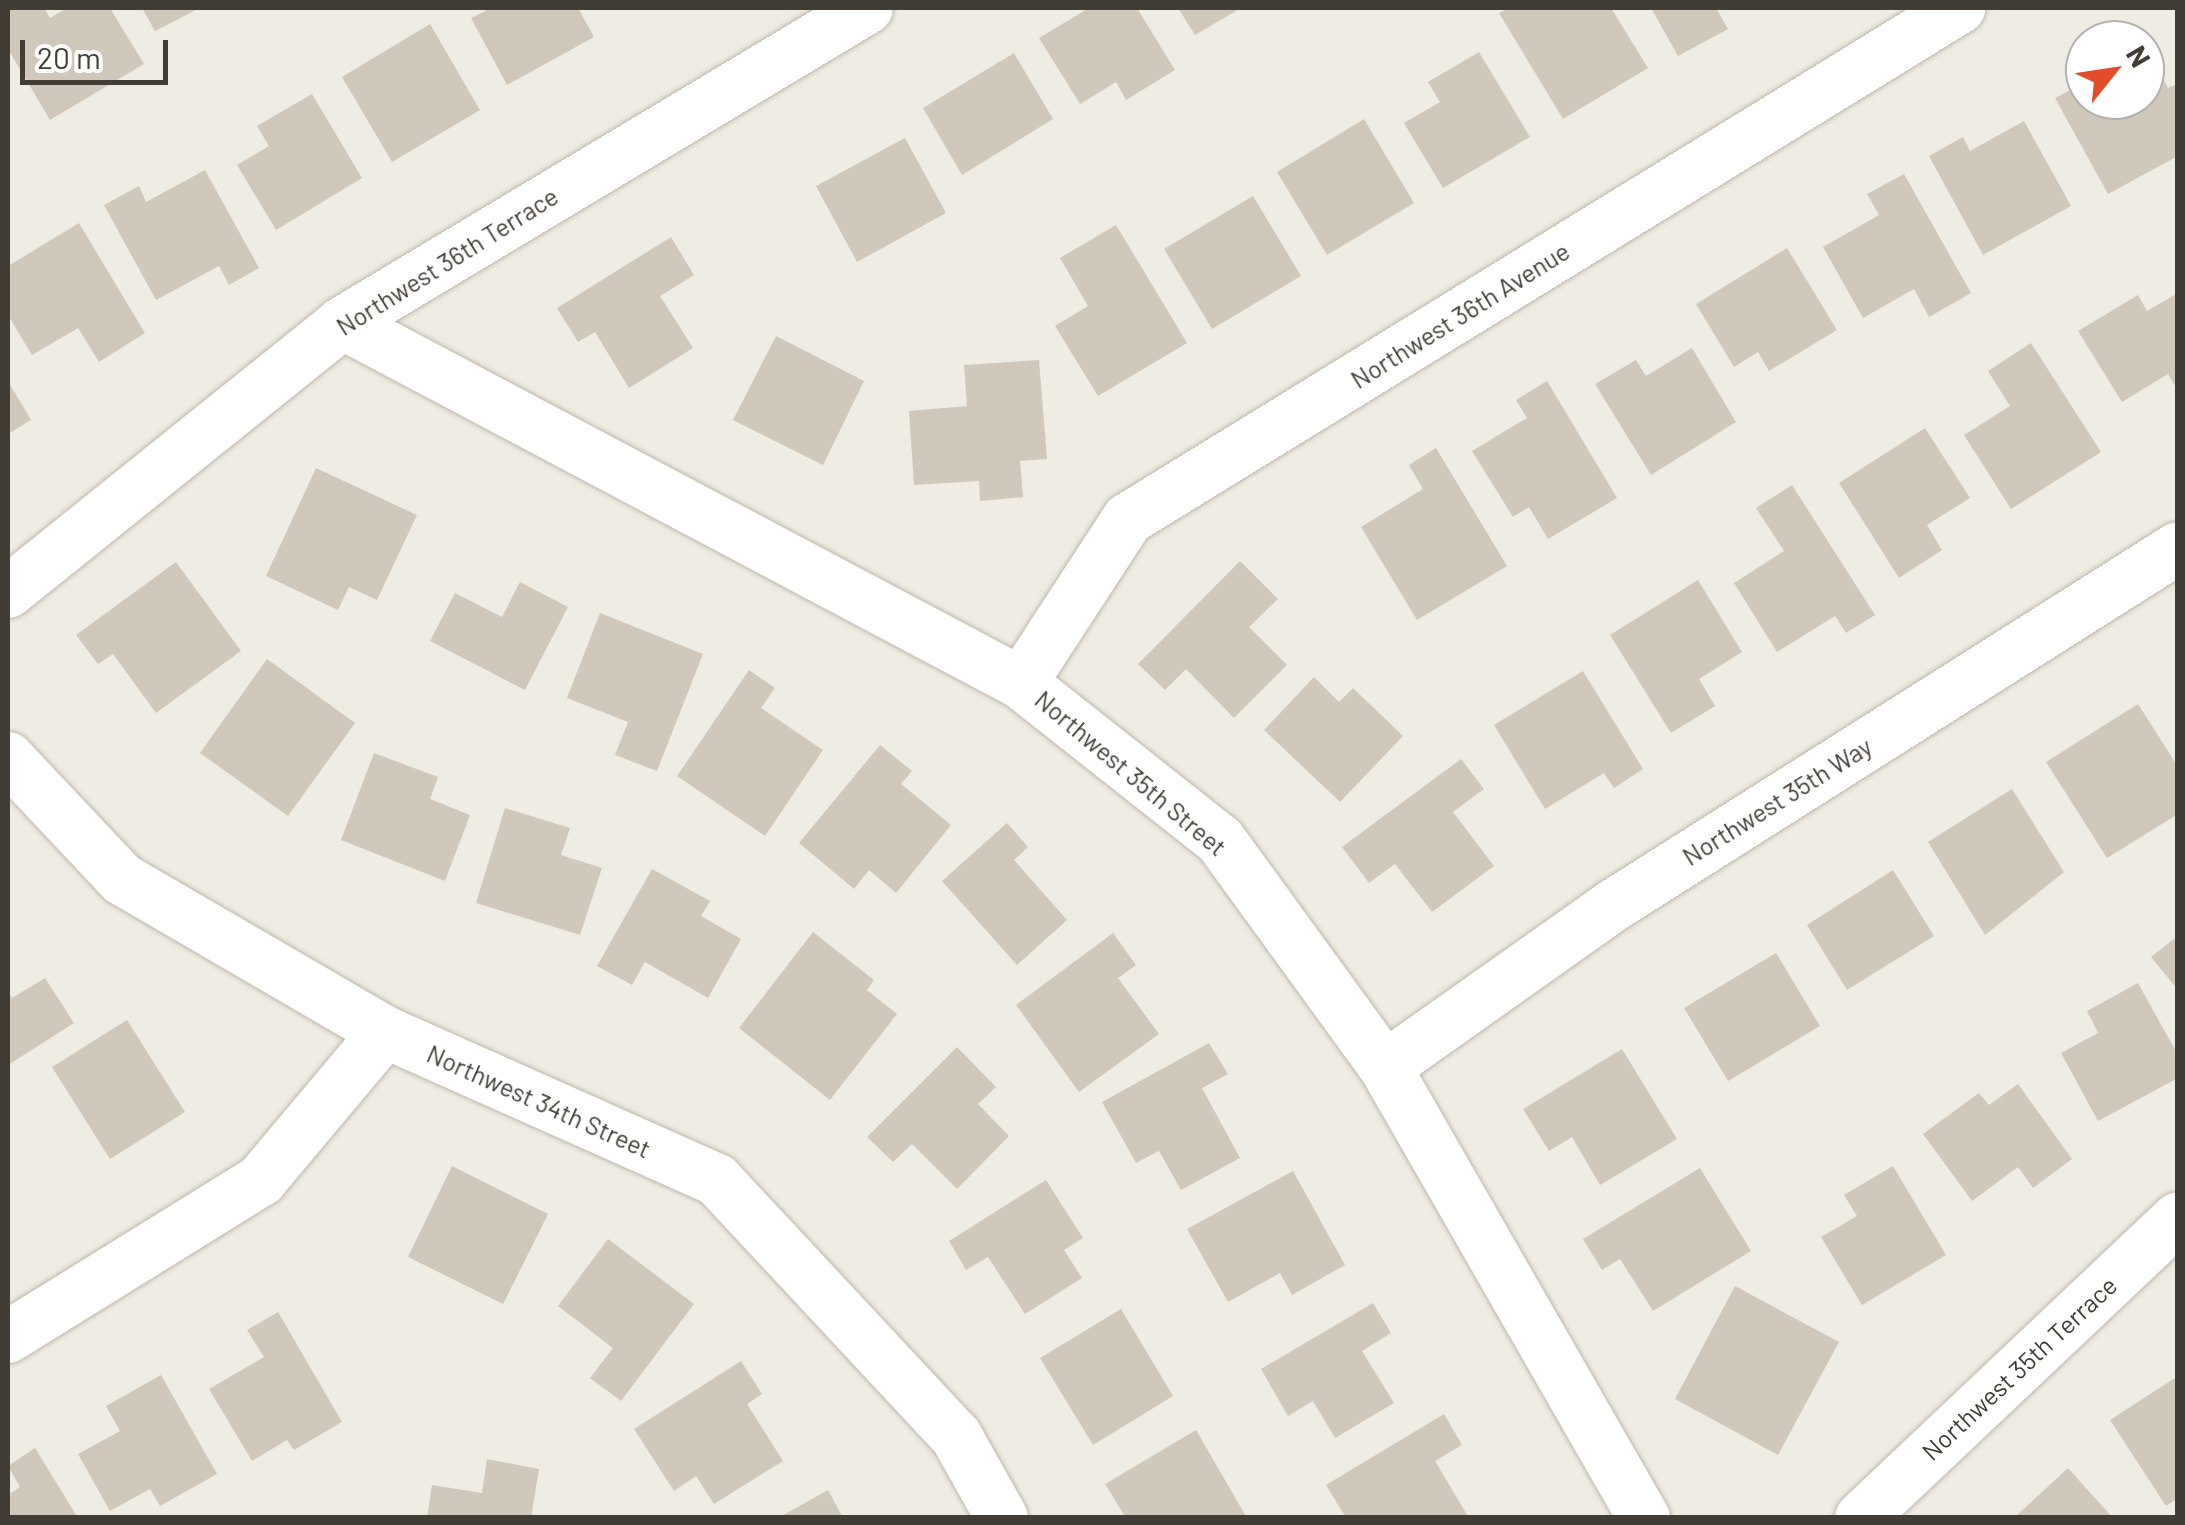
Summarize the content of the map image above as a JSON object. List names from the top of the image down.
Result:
{
  "streets": {
    "street": [
      "Northwest 36th Terrace",
      "Northwest 36th Avenue",
      "Northwest 35th Street",
      "Northwest 35th Way",
      "Northwest 34th Street",
      "Northwest 35th Terrace"
    ]
  },
  "crossings": [
    ["Northwest 36th Terrace", "Northwest 35th Street"],
    ["Northwest 36th Avenue", "Northwest 35th Street"],
    ["Northwest 35th Street", "Northwest 35th Way"]
  ],
  "scale_bar": "20 m",
  "north": "top right"
}
